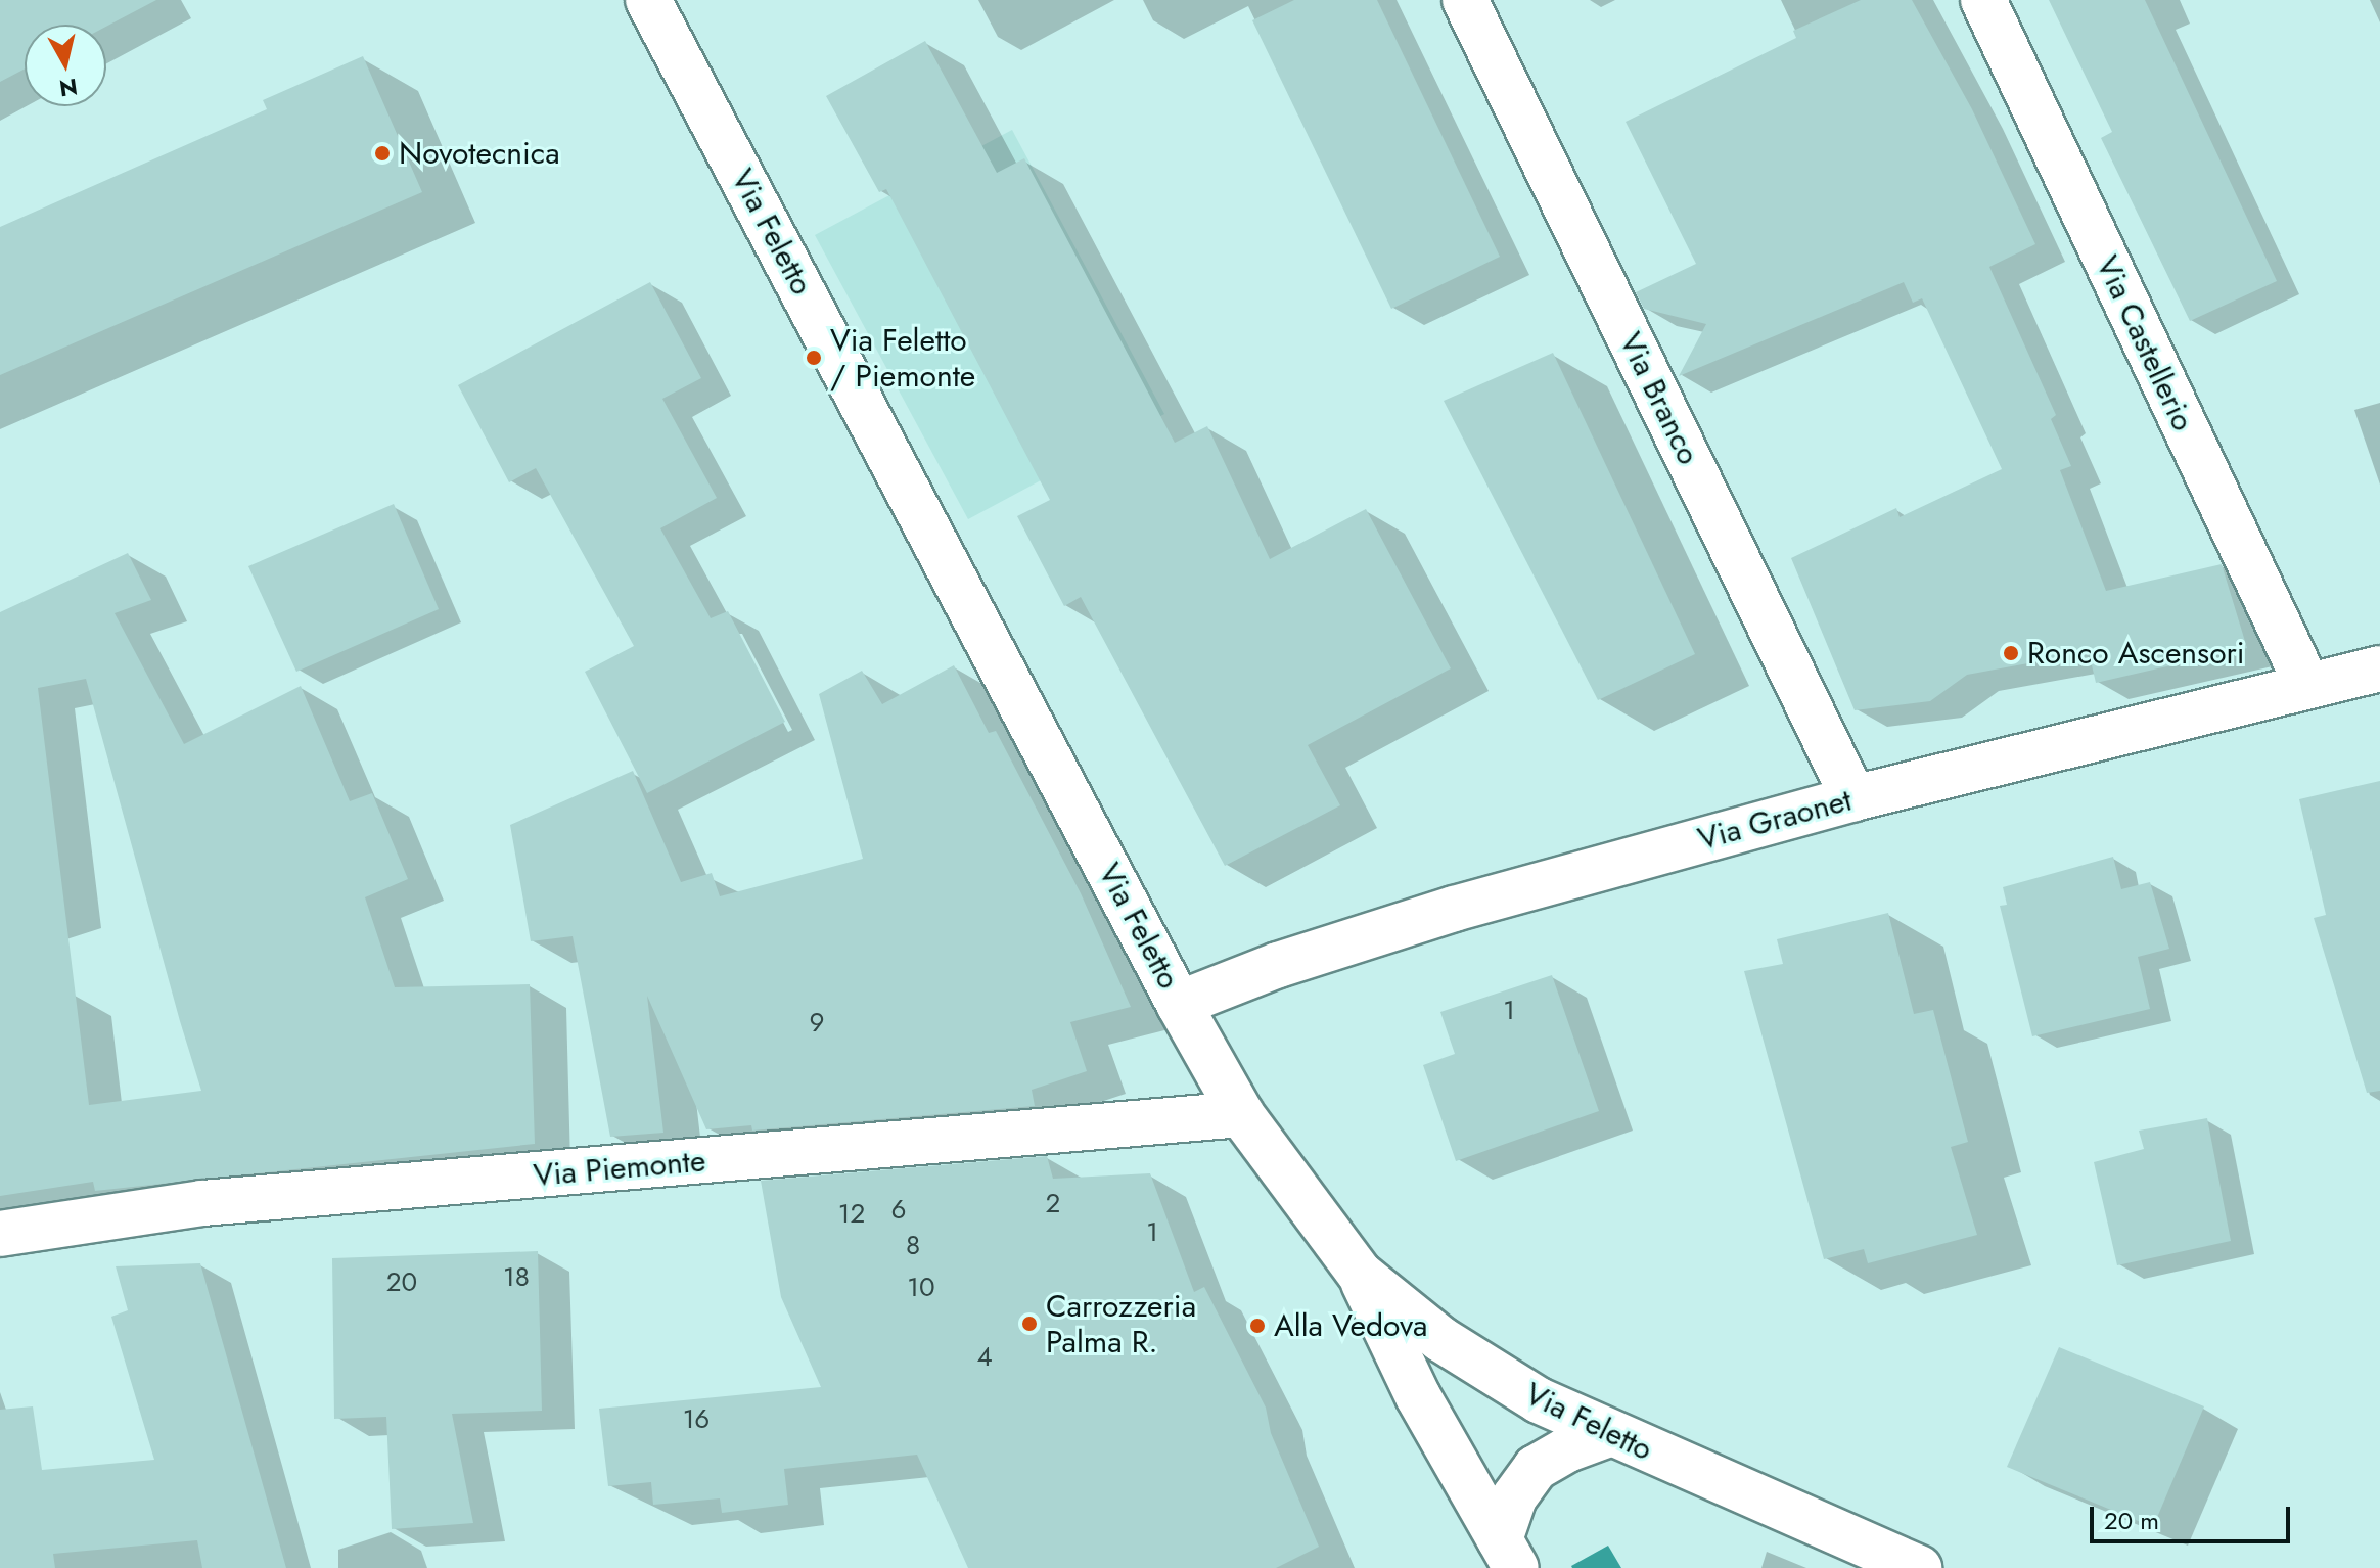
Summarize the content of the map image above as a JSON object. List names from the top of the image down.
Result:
{
  "streets": {
    "street": [
      "Via Feletto",
      "Via Castellerio",
      "Via Branco",
      "Via Graonet",
      "Via Piemonte"
    ]
  },
  "crossings": [
    ["Via Feletto", "Via Graonet"],
    ["Via Feletto", "Via Piemonte"],
    ["Via Castellerio", "Via Graonet"],
    ["Via Branco", "Via Graonet"]
  ],
  "places": [
    "Novotecnica",
    "Via Feletto / Piemonte",
    "Ronco Ascensori",
    "Carrozzeria Palma R.",
    "Alla Vedova"
  ],
  "house_numbers": [
    "1",
    "9",
    "2",
    "6",
    "12",
    "1",
    "8",
    "18",
    "20",
    "10",
    "4",
    "16"
  ],
  "scale_bar": "20 m",
  "north": "bottom"
}
